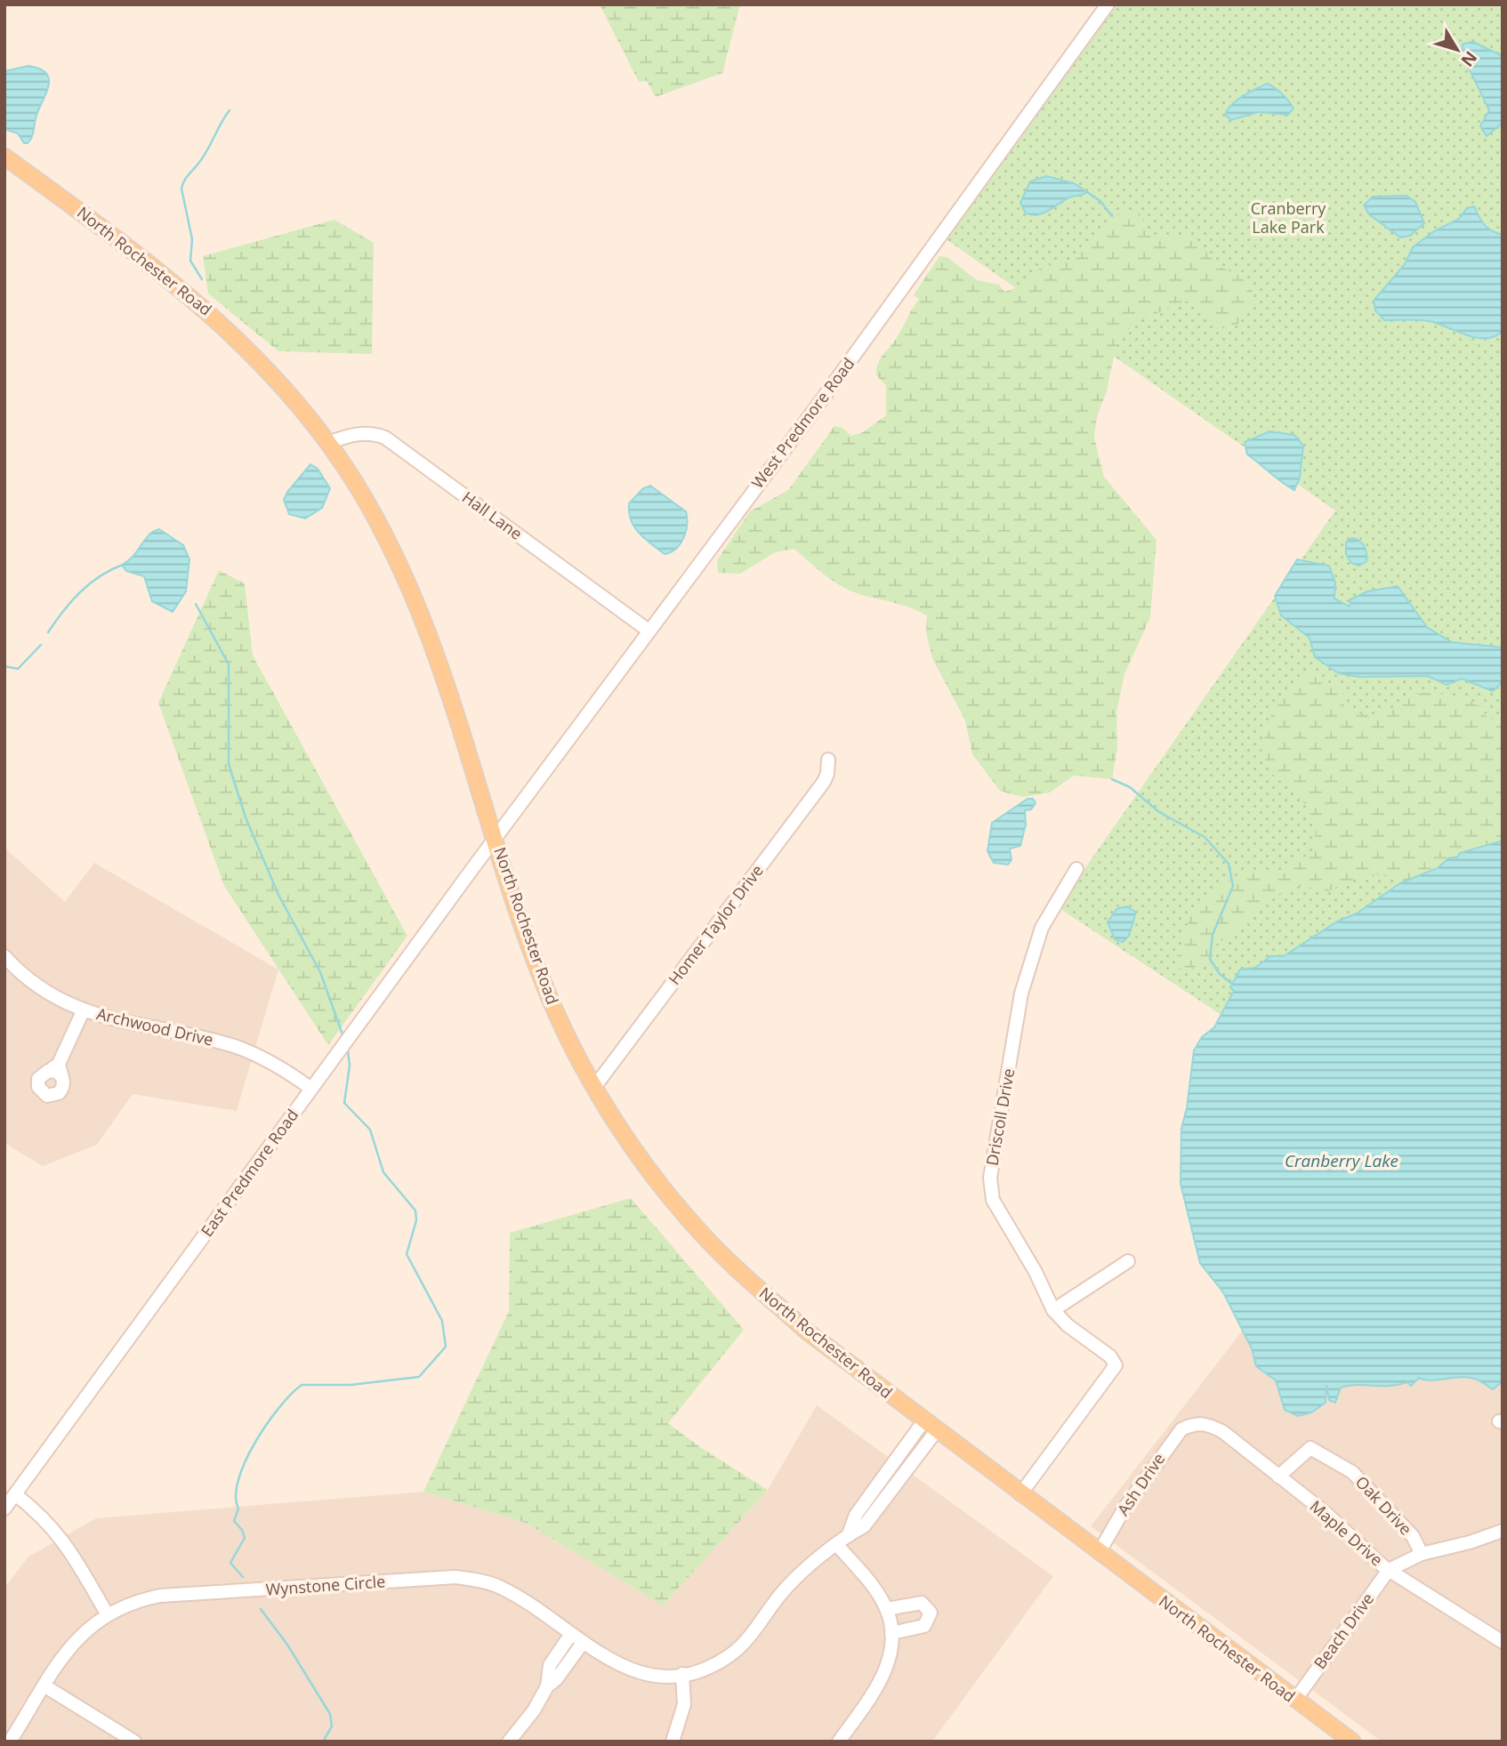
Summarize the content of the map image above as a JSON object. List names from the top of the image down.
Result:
{
  "streets": {
    "main road": ["North Rochester Road"],
    "street": [
      "West Predmore Road",
      "Hall Lane",
      "Homer Taylor Drive",
      "Archwood Drive",
      "Driscoll Drive",
      "East Predmore Road",
      "Ash Drive",
      "Oak Drive",
      "Maple Drive",
      "Wynstone Circle",
      "Beach Drive"
    ]
  },
  "crossings": [
    ["North Rochester Road", "West Predmore Road"],
    ["North Rochester Road", "Hall Lane"],
    ["North Rochester Road", "Homer Taylor Drive"],
    ["North Rochester Road", "Driscoll Drive"],
    ["North Rochester Road", "East Predmore Road"],
    ["North Rochester Road", "Ash Drive"],
    ["North Rochester Road", "Wynstone Circle"],
    ["North Rochester Road", "Beach Drive"],
    ["West Predmore Road", "Hall Lane"],
    ["West Predmore Road", "East Predmore Road"],
    ["Archwood Drive", "East Predmore Road"],
    ["Ash Drive", "Maple Drive"],
    ["Oak Drive", "Maple Drive"],
    ["Oak Drive", "Beach Drive"],
    ["Maple Drive", "Beach Drive"]
  ],
  "water": ["Cranberry Lake"],
  "parks": ["Cranberry Lake Park"],
  "north": "bottom right"
}
